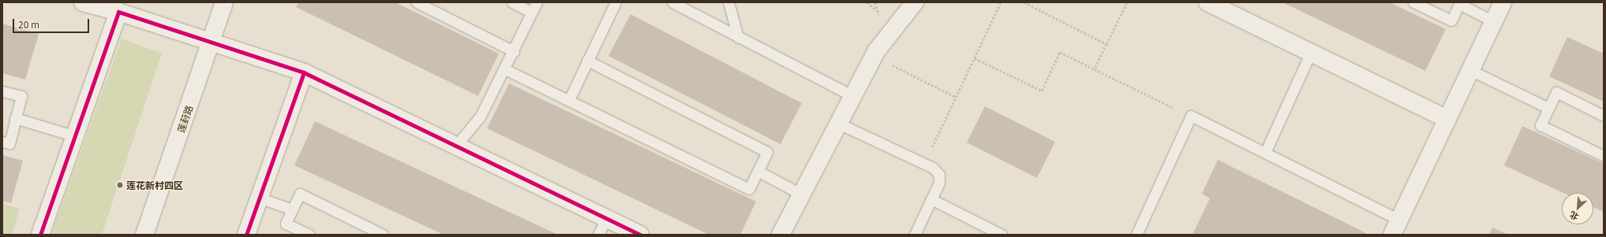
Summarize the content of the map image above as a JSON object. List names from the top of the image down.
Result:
{
  "streets": {
    "street": ["莲葑路"]
  },
  "places": ["莲花新村四区"],
  "scale_bar": "20 m",
  "north": "bottom left"
}
